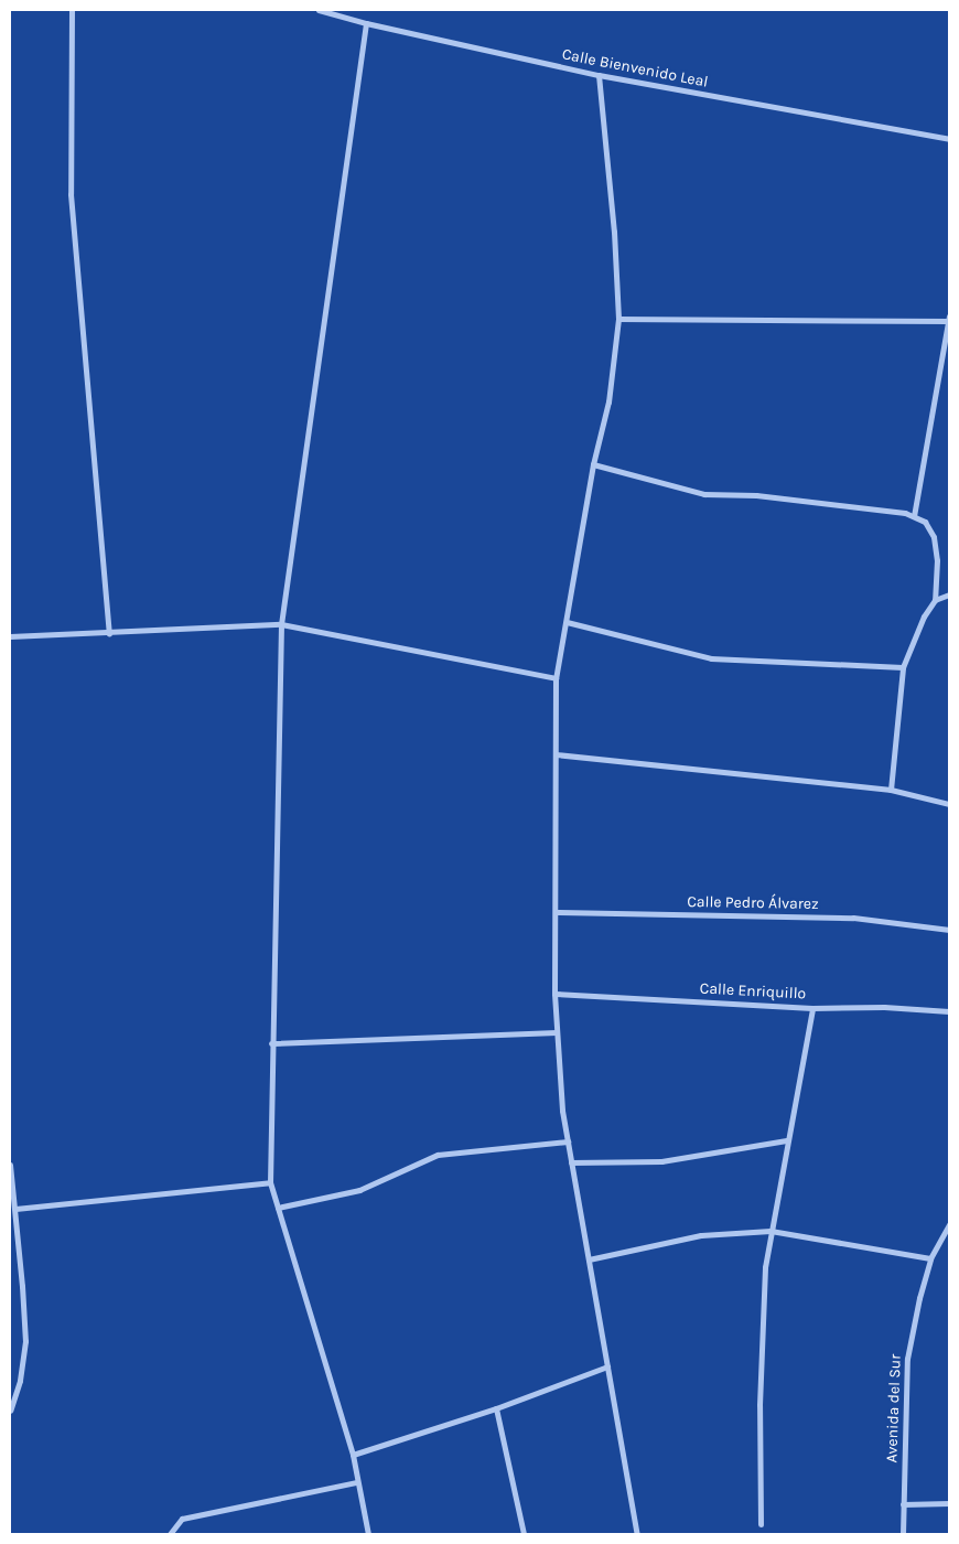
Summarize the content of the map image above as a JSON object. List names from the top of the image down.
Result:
{
  "streets": {
    "street": [
      "Calle Bienvenido Leal",
      "Calle Pedro Álvarez",
      "Calle Enriquillo",
      "Avenida del Sur"
    ]
  }
}
